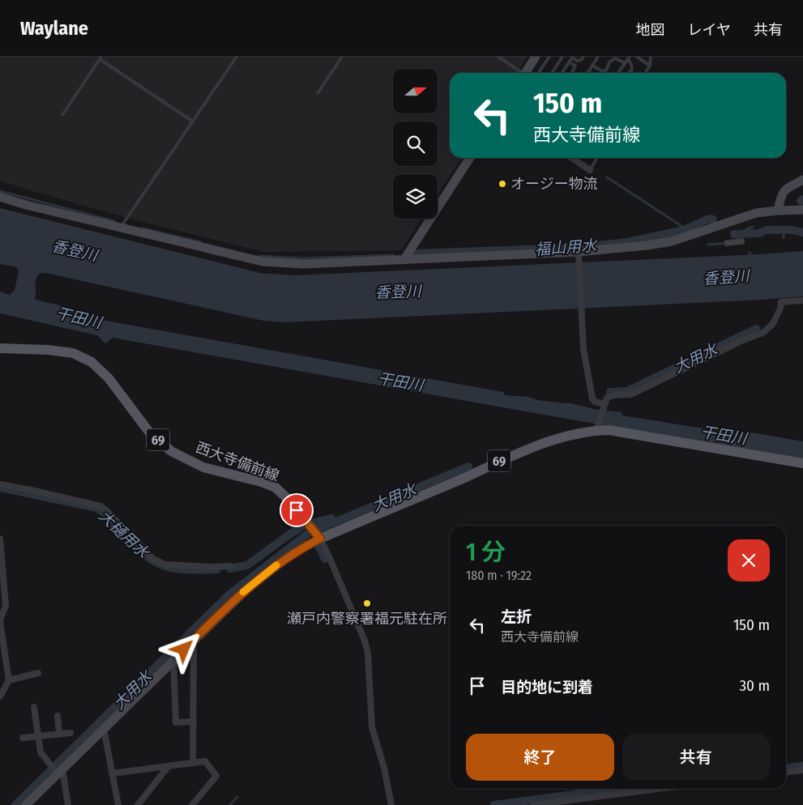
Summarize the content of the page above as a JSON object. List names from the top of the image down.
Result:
{
  "streets": {
    "main road": ["69", "西大寺備前線"]
  },
  "crossings": [
    ["69", "西大寺備前線"]
  ],
  "water": [
    "福山用水",
    "香登川",
    "干田川",
    "大用水",
    "大樋用水"
  ],
  "places": ["オージー物流", "瀬戸内警察署福元駐在所"],
  "north": "right",
  "page": {
    "header": "Waylane",
    "nav": ["地図", "レイヤ", "共有"],
    "turn": ["150 m", "西大寺備前線"],
    "heading": ["1 分", "180 m · 19:22"],
    "list": [
      {
        "name": "左折",
        "note": "西大寺備前線",
        "value": "150 m"
      },
      {
        "name": "目的地に到着",
        "value": "30 m"
      }
    ],
    "buttons": ["終了", "共有"]
  }
}
